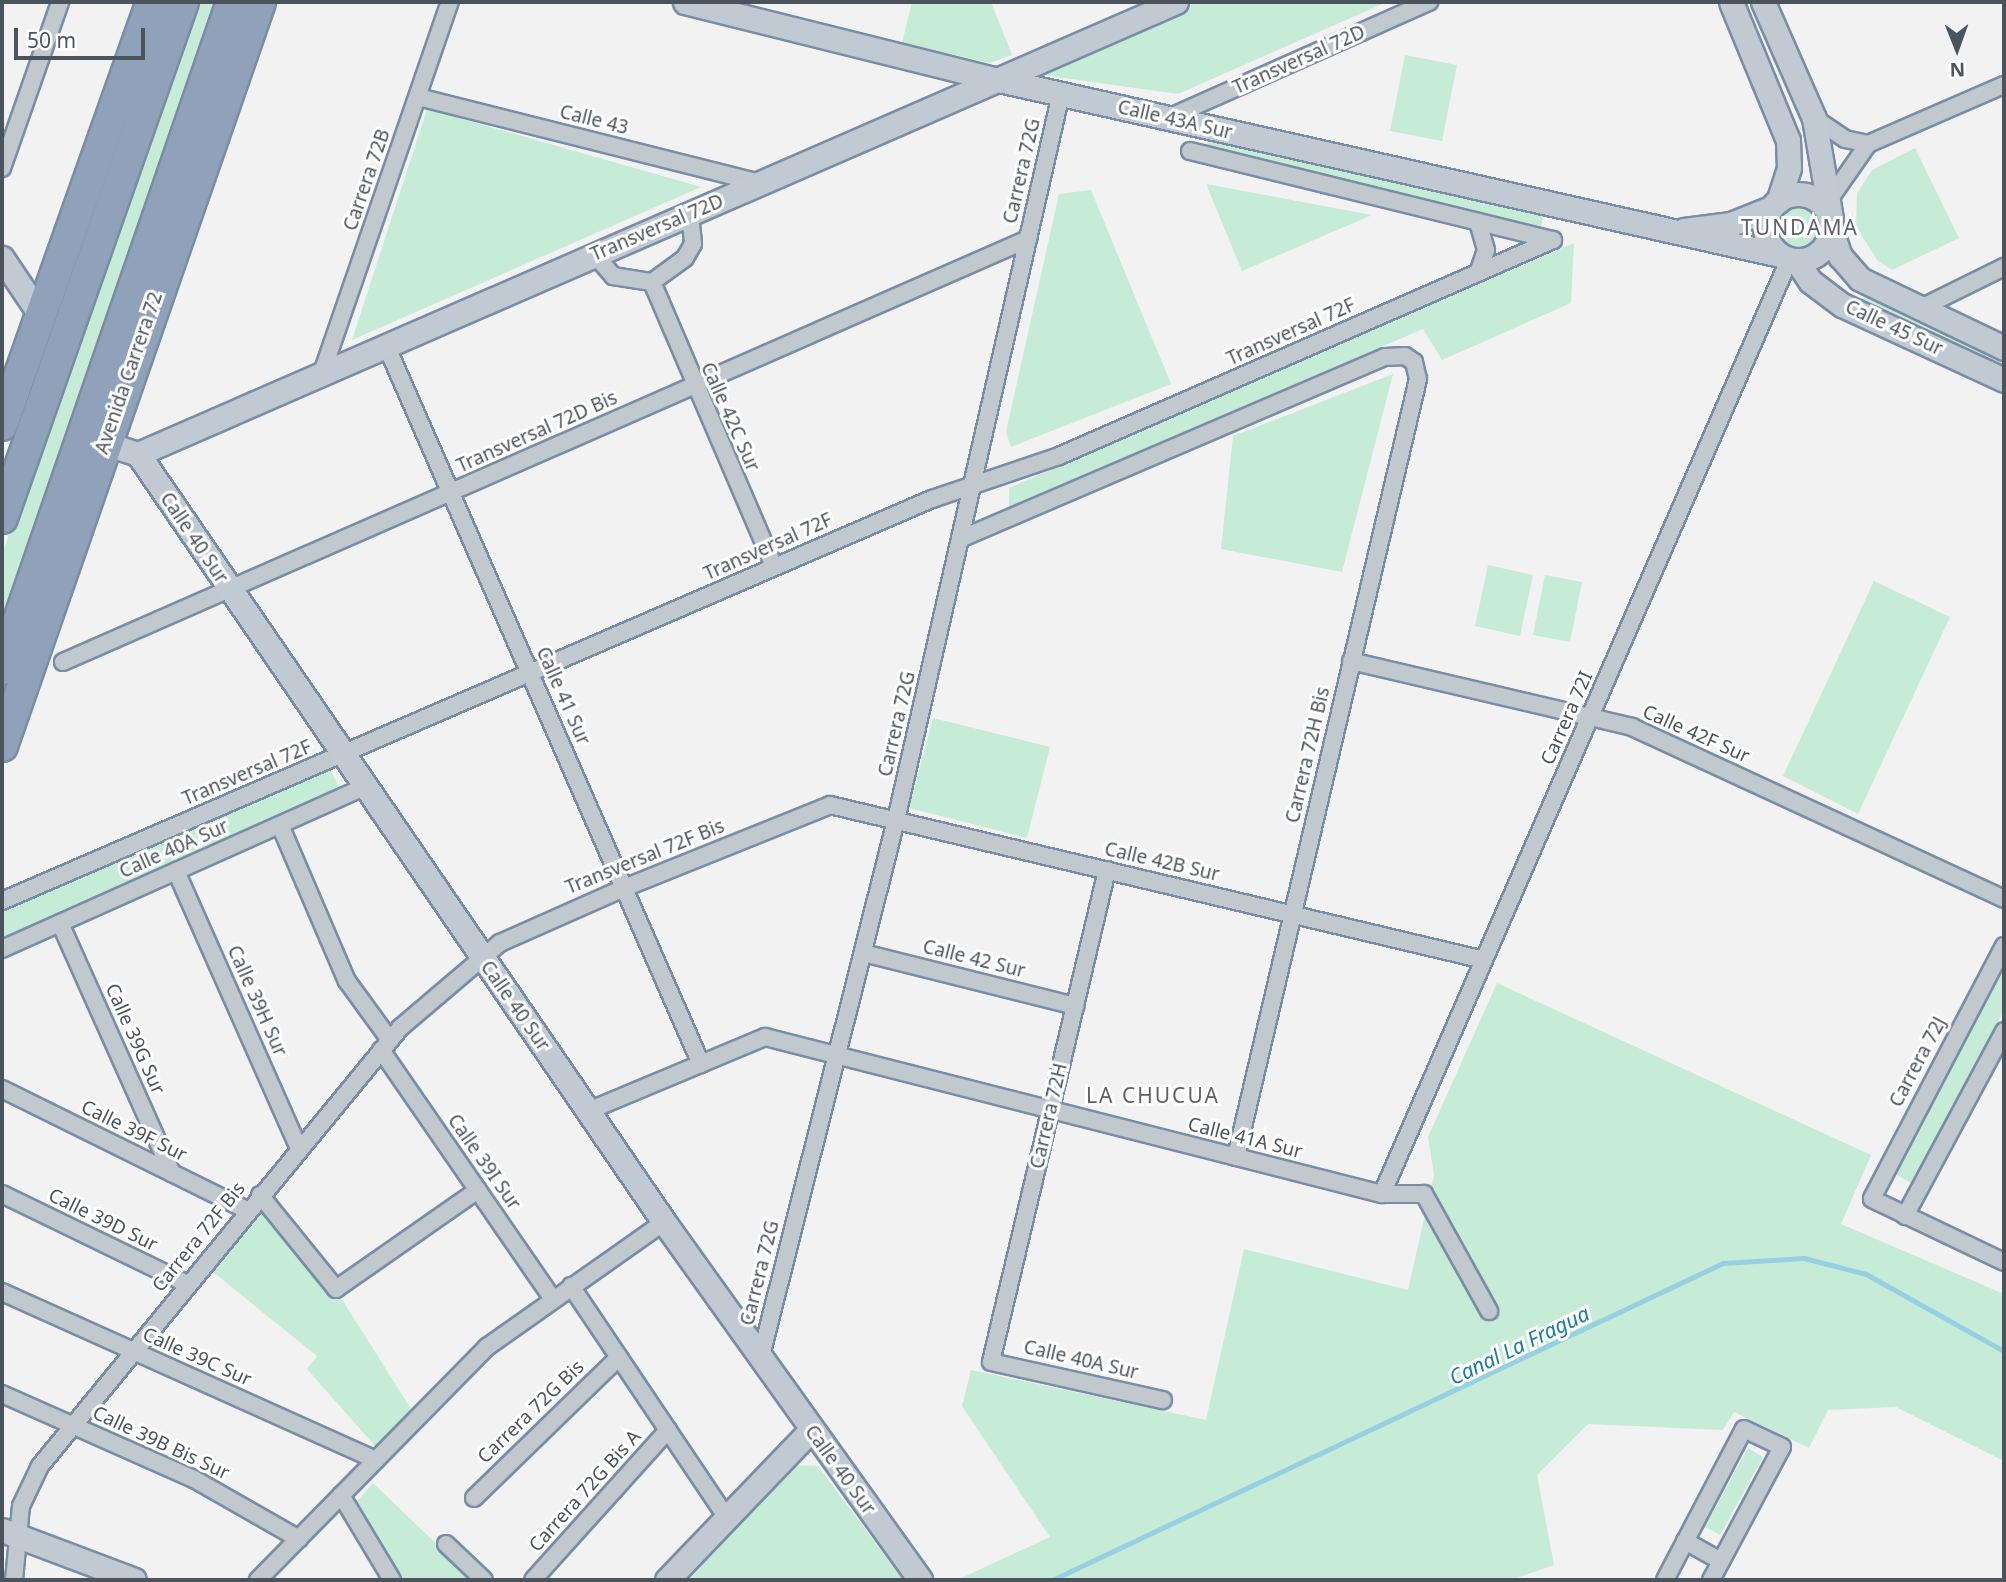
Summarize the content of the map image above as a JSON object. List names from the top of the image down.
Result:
{
  "streets": {
    "highway": ["Avenida Carrera 72"],
    "street": [
      "Transversal 72D",
      "Calle 43",
      "Calle 43A Sur",
      "Carrera 72G",
      "Carrera 72B",
      "Calle 45 Sur",
      "Transversal 72F",
      "Calle 42C Sur",
      "Transversal 72D Bis",
      "Calle 40 Sur",
      "Calle 41 Sur",
      "Carrera 72I",
      "Calle 42F Sur",
      "Carrera 72H Bis",
      "Calle 40A Sur",
      "Transversal 72F Bis",
      "Calle 42B Sur",
      "Calle 42 Sur",
      "Calle 39H Sur",
      "Calle 39G Sur",
      "Carrera 72J",
      "Carrera 72H",
      "Calle 39F Sur",
      "Calle 41A Sur",
      "Calle 39I Sur",
      "Calle 39D Sur",
      "Carrera 72F Bis",
      "Calle 39C Sur",
      "Carrera 72G Bis",
      "Calle 39B Bis Sur",
      "Carrera 72G Bis A"
    ]
  },
  "crossings": [
    ["Transversal 72D", "Calle 43"],
    ["Transversal 72D", "Calle 43A Sur"],
    ["Transversal 72D", "Carrera 72B"],
    ["Transversal 72D", "Calle 40 Sur"],
    ["Transversal 72D", "Calle 41 Sur"],
    ["Calle 43", "Carrera 72B"],
    ["Calle 43A Sur", "Carrera 72G"],
    ["Calle 43A Sur", "Calle 45 Sur"],
    ["Calle 43A Sur", "Transversal 72F"],
    ["Calle 43A Sur", "Carrera 72I"],
    ["Carrera 72G", "Transversal 72F"],
    ["Carrera 72G", "Transversal 72D Bis"],
    ["Carrera 72G", "Calle 40 Sur"],
    ["Carrera 72G", "Carrera 72H Bis"],
    ["Carrera 72G", "Calle 42B Sur"],
    ["Carrera 72G", "Calle 42 Sur"],
    ["Carrera 72G", "Calle 41A Sur"],
    ["Calle 45 Sur", "Carrera 72I"],
    ["Transversal 72F", "Calle 42C Sur"],
    ["Transversal 72F", "Calle 40 Sur"],
    ["Transversal 72F", "Calle 41 Sur"],
    ["Calle 42C Sur", "Transversal 72D Bis"],
    ["Transversal 72D Bis", "Calle 40 Sur"],
    ["Transversal 72D Bis", "Calle 41 Sur"],
    ["Calle 40 Sur", "Calle 40A Sur"],
    ["Calle 40 Sur", "Transversal 72F Bis"],
    ["Calle 40 Sur", "Carrera 72F Bis"],
    ["Calle 41 Sur", "Transversal 72F Bis"],
    ["Calle 41 Sur", "Calle 41A Sur"],
    ["Carrera 72I", "Calle 42F Sur"],
    ["Carrera 72I", "Calle 42B Sur"],
    ["Carrera 72I", "Calle 41A Sur"],
    ["Calle 42F Sur", "Carrera 72H Bis"],
    ["Carrera 72H Bis", "Calle 42B Sur"],
    ["Carrera 72H Bis", "Calle 41A Sur"],
    ["Calle 40A Sur", "Calle 39H Sur"],
    ["Calle 40A Sur", "Calle 39G Sur"],
    ["Calle 40A Sur", "Carrera 72H"],
    ["Calle 40A Sur", "Calle 39I Sur"],
    ["Transversal 72F Bis", "Calle 42B Sur"],
    ["Transversal 72F Bis", "Carrera 72F Bis"],
    ["Calle 42B Sur", "Carrera 72H"],
    ["Calle 42 Sur", "Carrera 72H"],
    ["Calle 39H Sur", "Carrera 72F Bis"],
    ["Calle 39G Sur", "Calle 39F Sur"],
    ["Carrera 72H", "Calle 41A Sur"],
    ["Calle 39F Sur", "Carrera 72F Bis"],
    ["Calle 39I Sur", "Carrera 72F Bis"],
    ["Calle 39D Sur", "Carrera 72F Bis"],
    ["Carrera 72F Bis", "Calle 39C Sur"],
    ["Carrera 72F Bis", "Calle 39B Bis Sur"]
  ],
  "districts": ["TUNDAMA", "LA CHUCUA"],
  "water": ["Canal La Fragua"],
  "scale_bar": "50 m",
  "north": "bottom"
}
